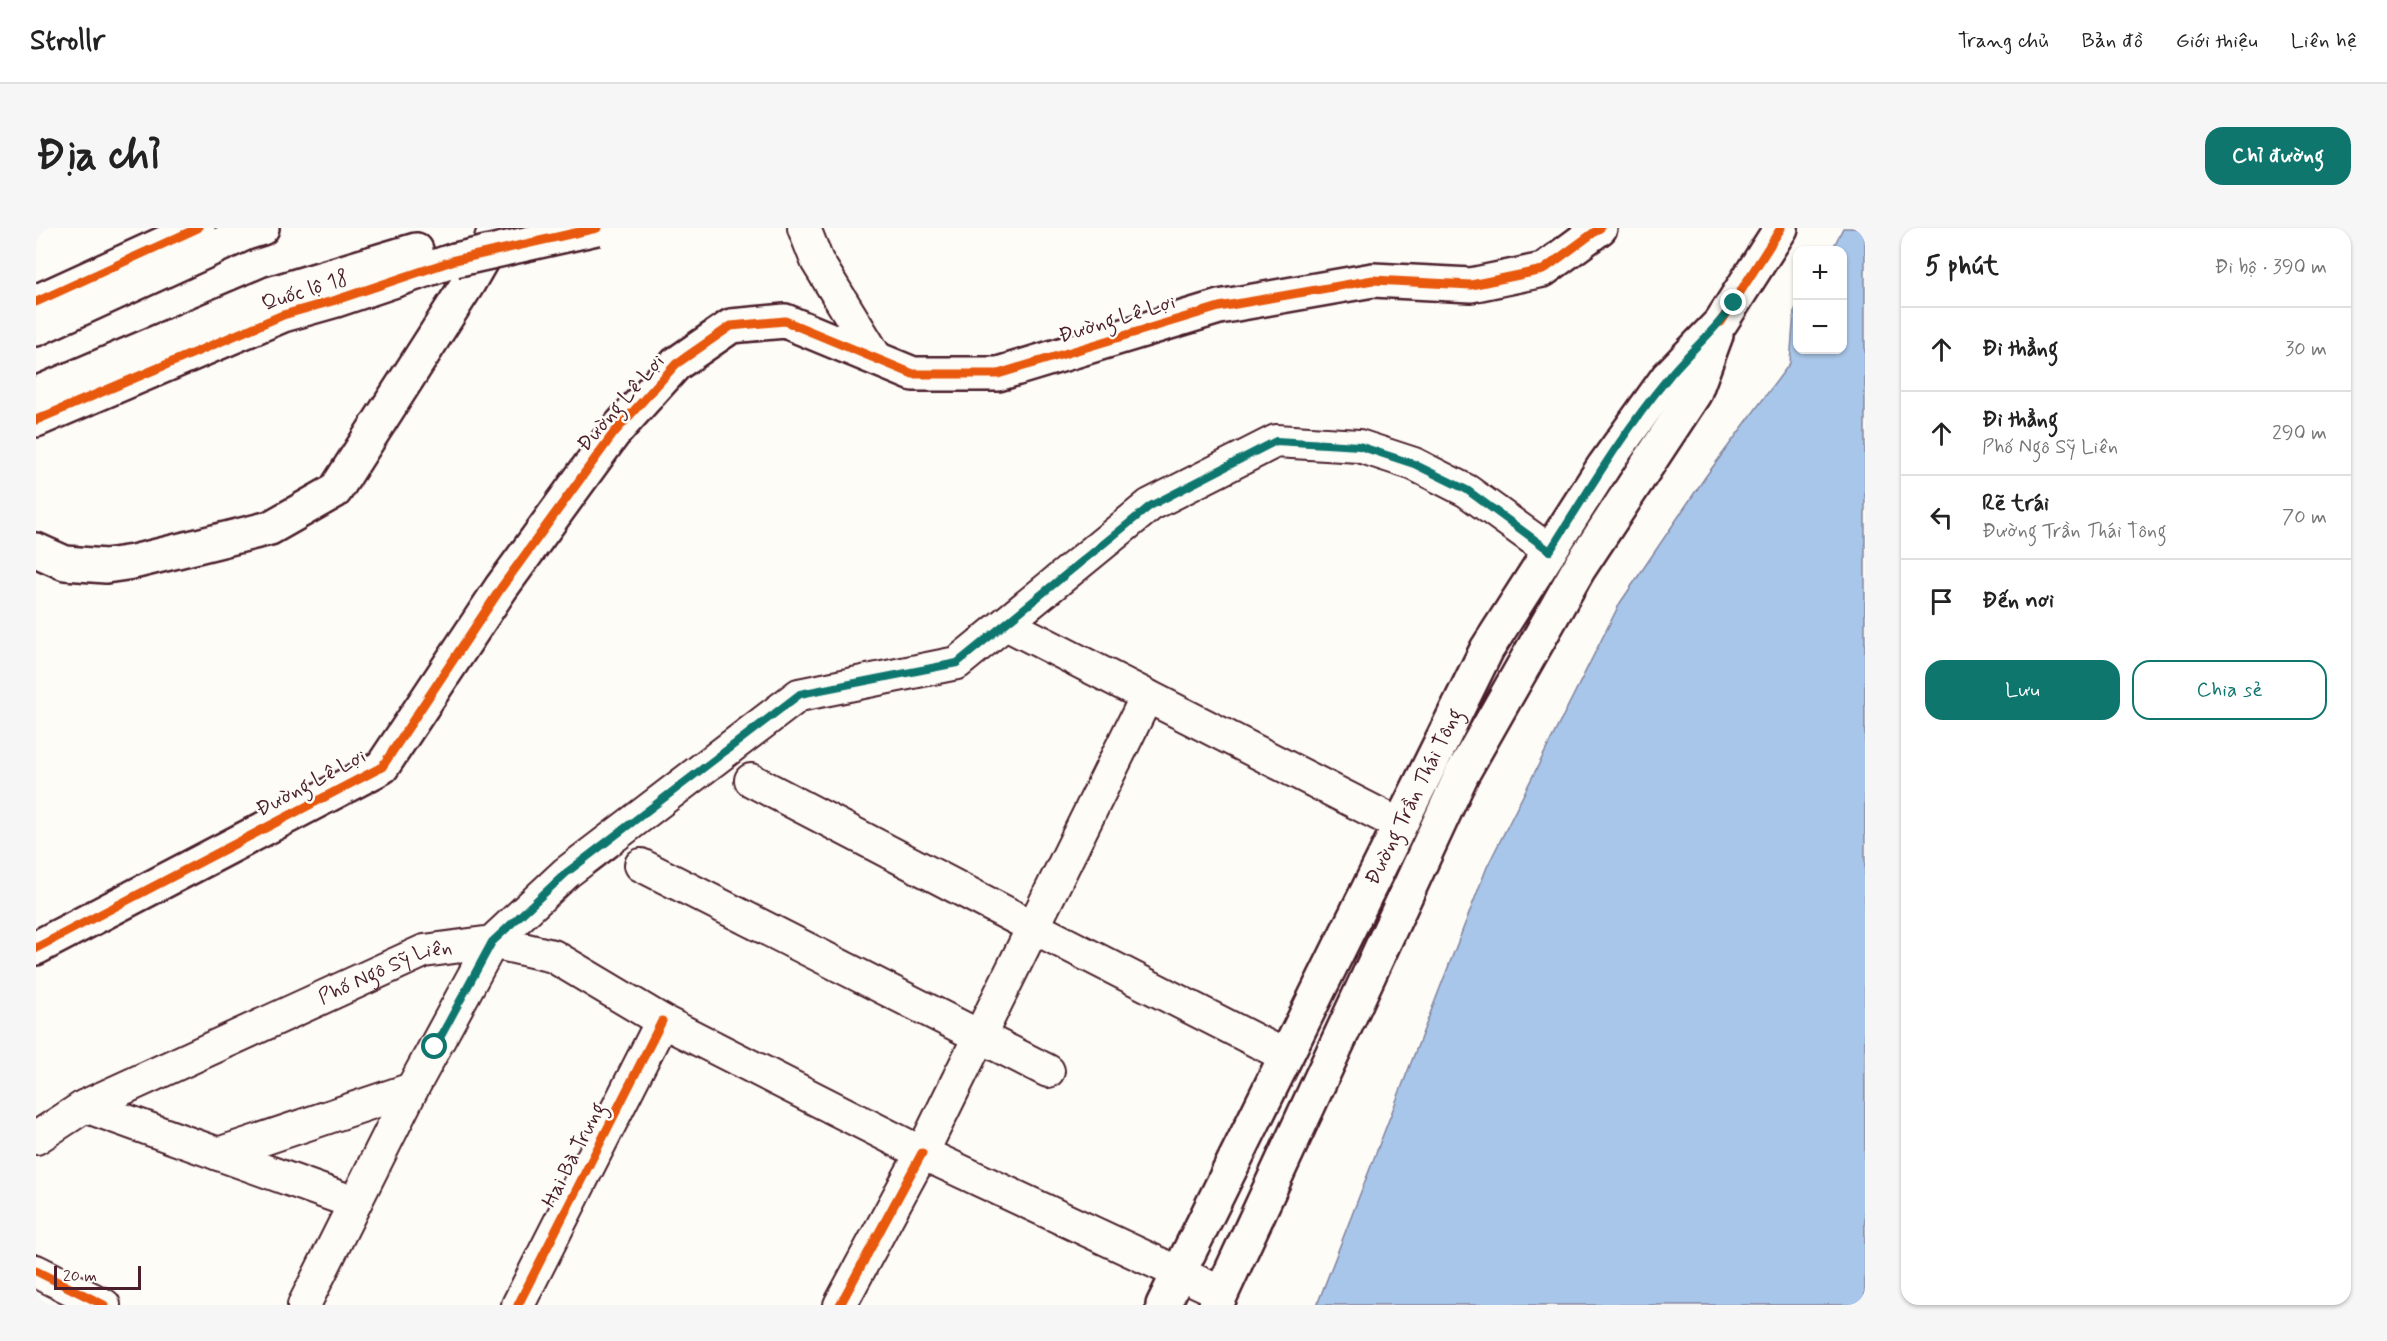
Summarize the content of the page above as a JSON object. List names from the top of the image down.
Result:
{
  "streets": {
    "street": [
      "Quốc lộ 18",
      "Đường Lê Lợi",
      "Đường Trần Thái Tông",
      "Phố Ngô Sỹ Liên",
      "Hai Bà Trưng"
    ]
  },
  "scale_bar": "20 m",
  "page": {
    "header": "Strollr",
    "nav": [
      "Trang chủ",
      "Bản đồ",
      "Giới thiệu",
      "Liên hệ"
    ],
    "buttons": [
      "Chỉ đường",
      ["Lưu", "Chia sẻ"]
    ],
    "title": "Địa chỉ",
    "heading": ["5 phút", "Đi bộ · 390 m"],
    "map_buttons": ["+", "−"],
    "list": [
      ["Đi thẳng", "30 m"],
      ["Đi thẳng", "Phố Ngô Sỹ Liên", "290 m"],
      ["Rẽ trái", "Đường Trần Thái Tông", "70 m"],
      "Đến nơi"
    ],
    "scale": "20 m"
  }
}
